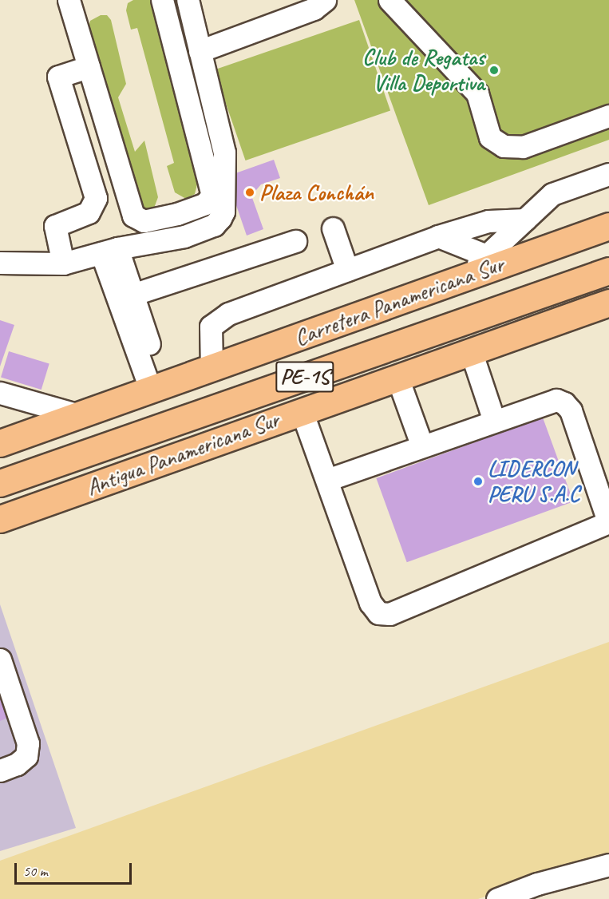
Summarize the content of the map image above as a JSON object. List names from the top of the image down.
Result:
{
  "streets": {
    "main road": ["Carretera Panamericana Sur", "PE-1S", "Antigua Panamericana Sur"]
  },
  "places": ["Club de Regatas Villa Deportiva", "Plaza Conchán", "LIDERCON PERU S.A.C"],
  "scale_bar": "50 m"
}
